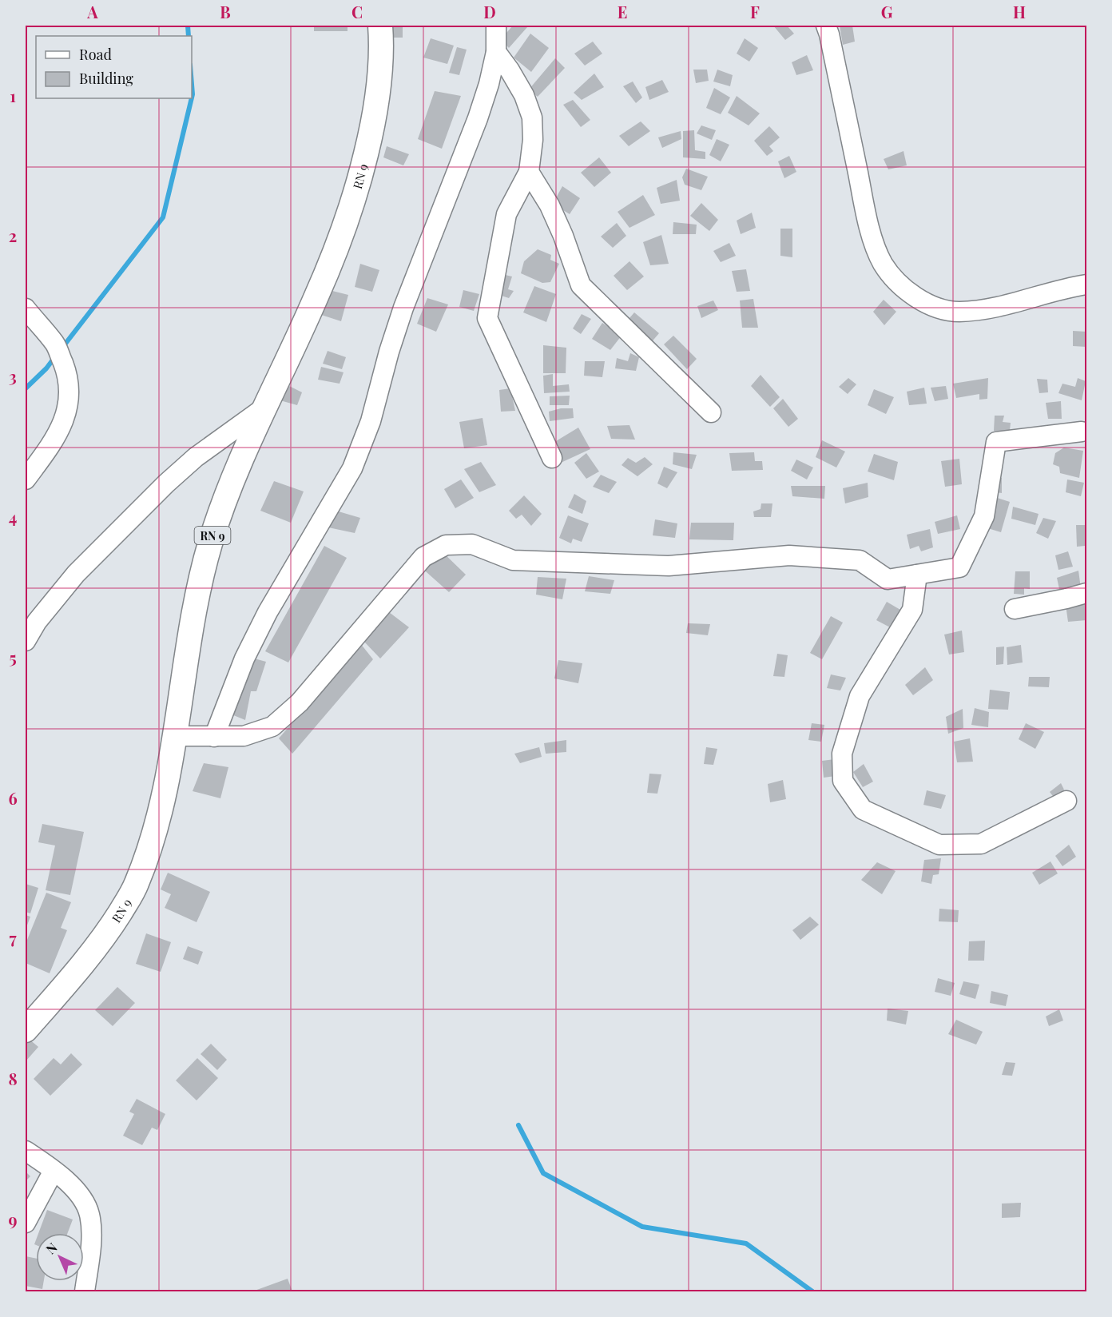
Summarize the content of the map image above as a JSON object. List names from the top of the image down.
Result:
{
  "streets": {
    "main road": ["RN 9"]
  },
  "legend": ["Road", "Building"],
  "north": "top left",
  "grid": {
    "columns": [
      "A",
      "B",
      "C",
      "D",
      "E",
      "F",
      "G",
      "H"
    ],
    "rows": [
      "1",
      "2",
      "3",
      "4",
      "5",
      "6",
      "7",
      "8",
      "9"
    ]
  }
}
